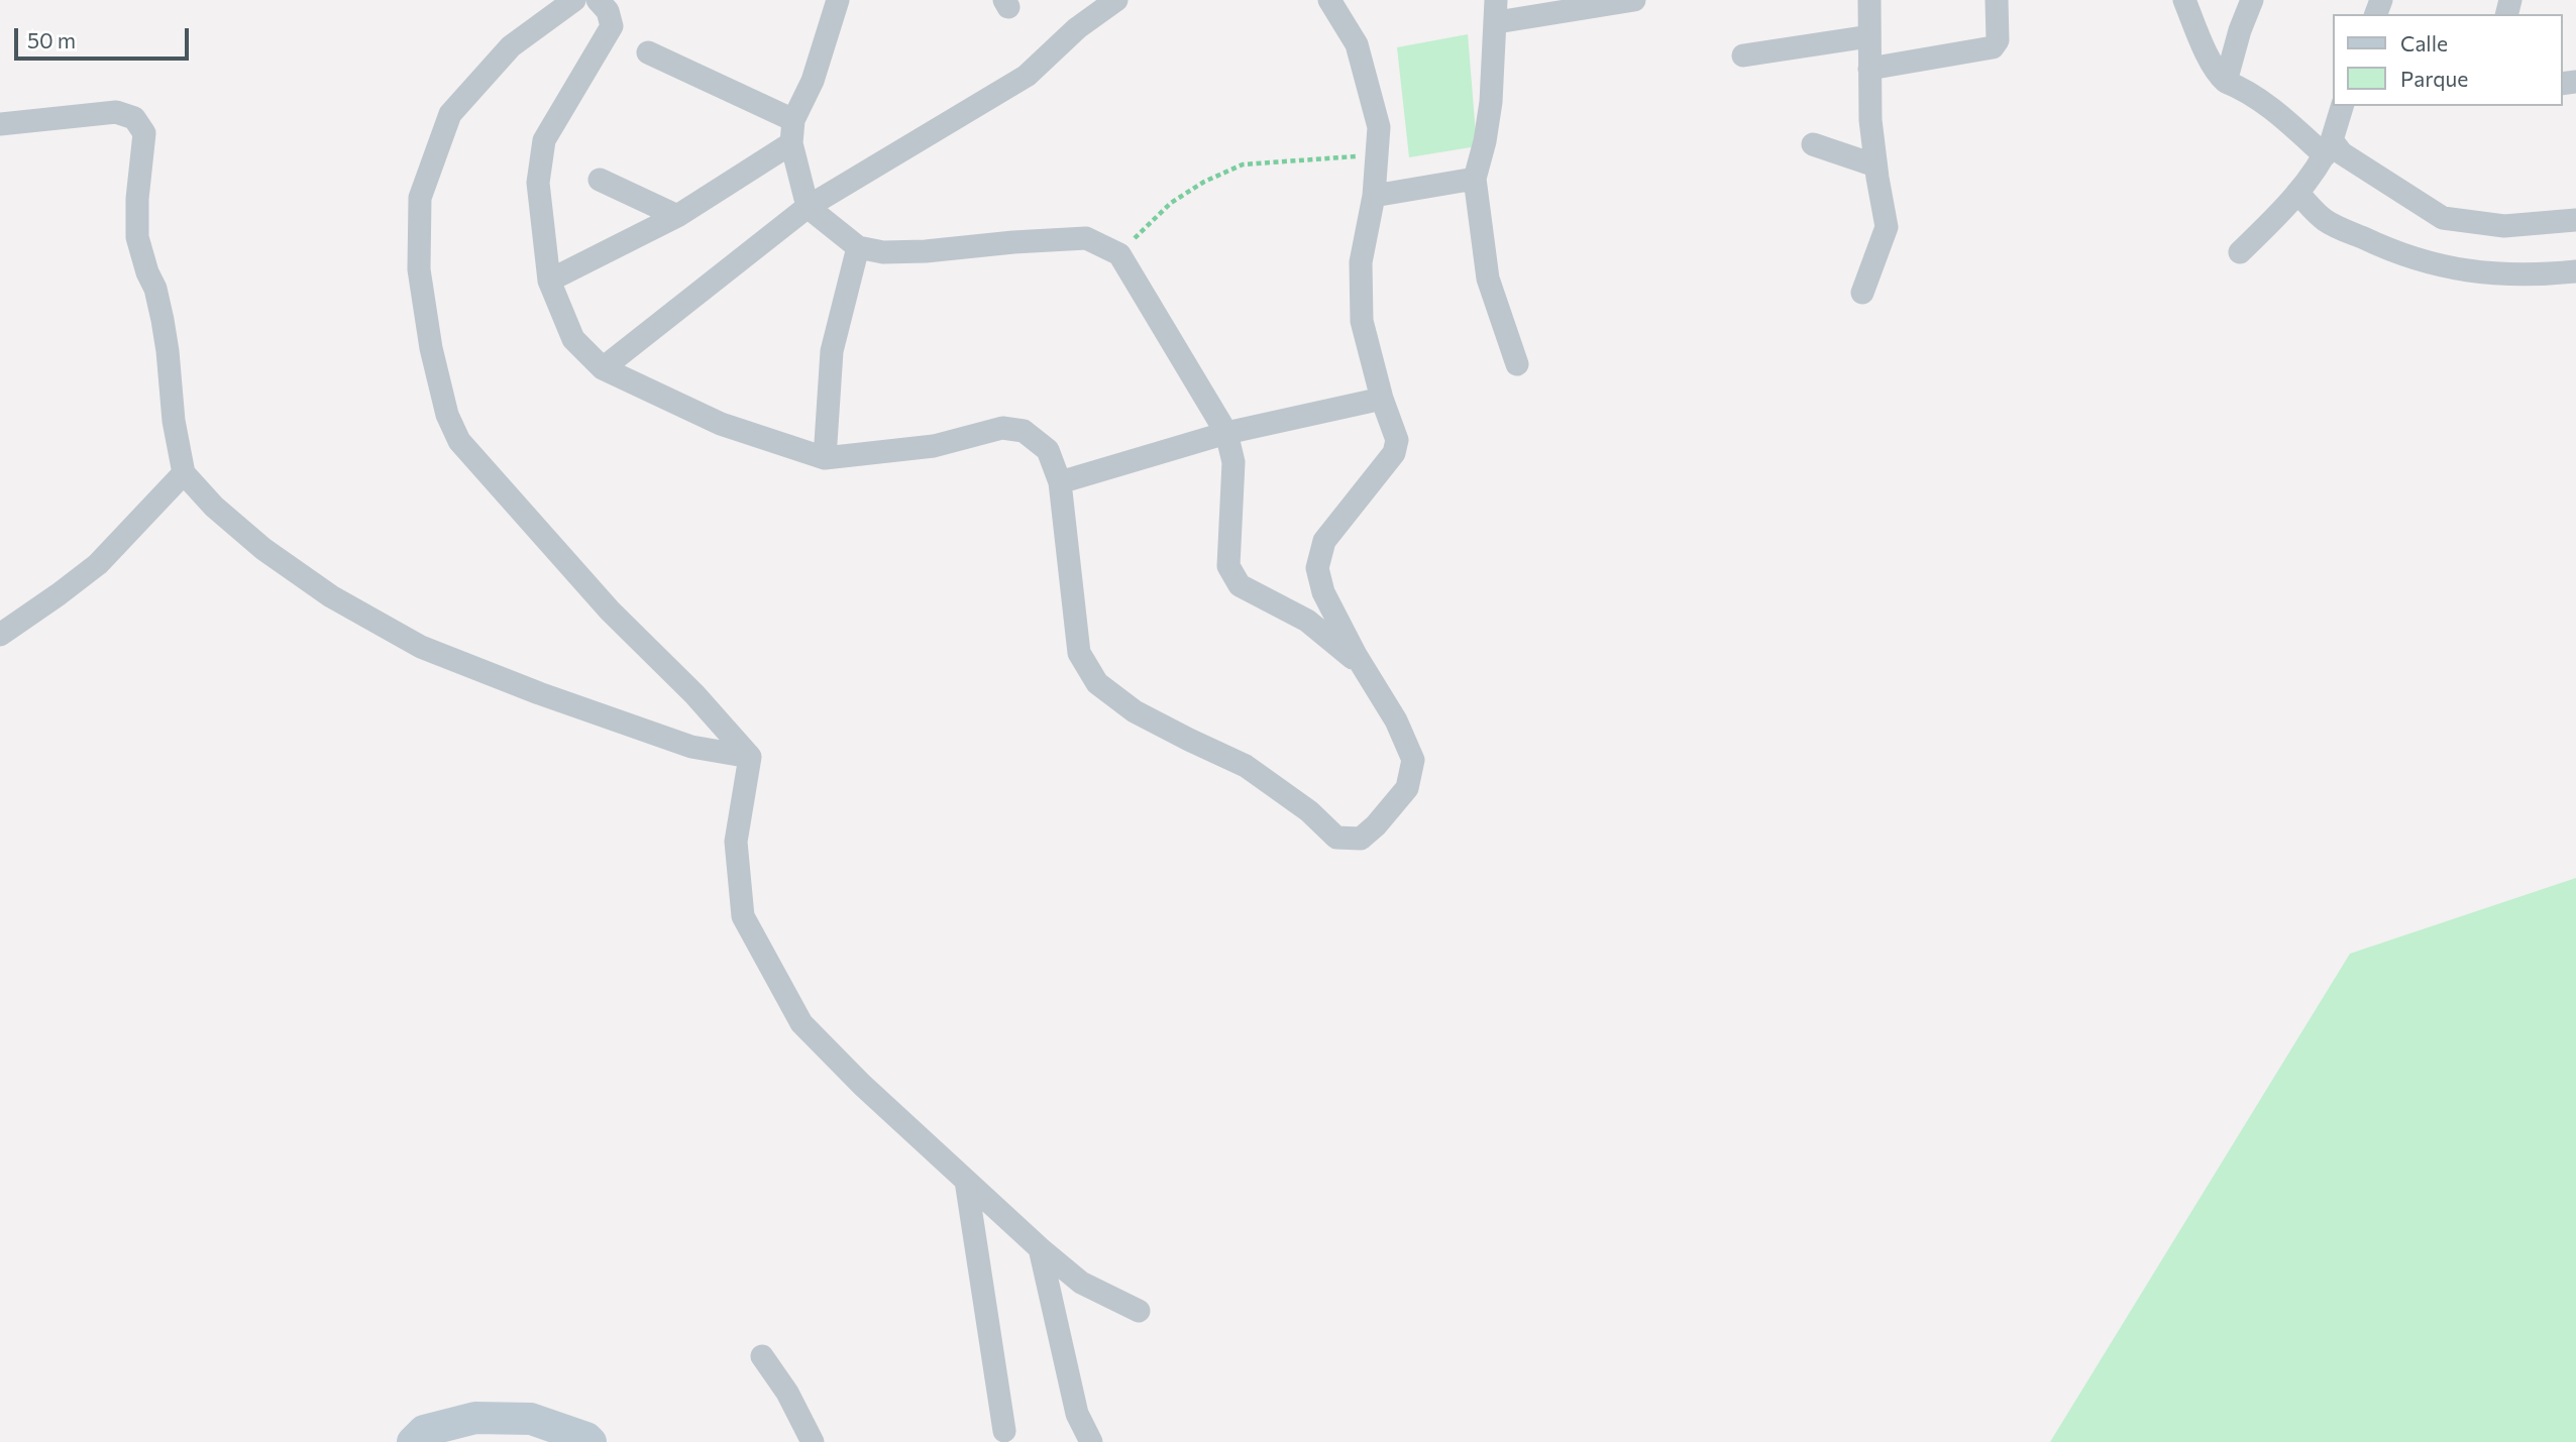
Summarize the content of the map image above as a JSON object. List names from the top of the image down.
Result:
{
  "legend": ["Calle", "Parque"],
  "scale_bar": "50 m"
}
